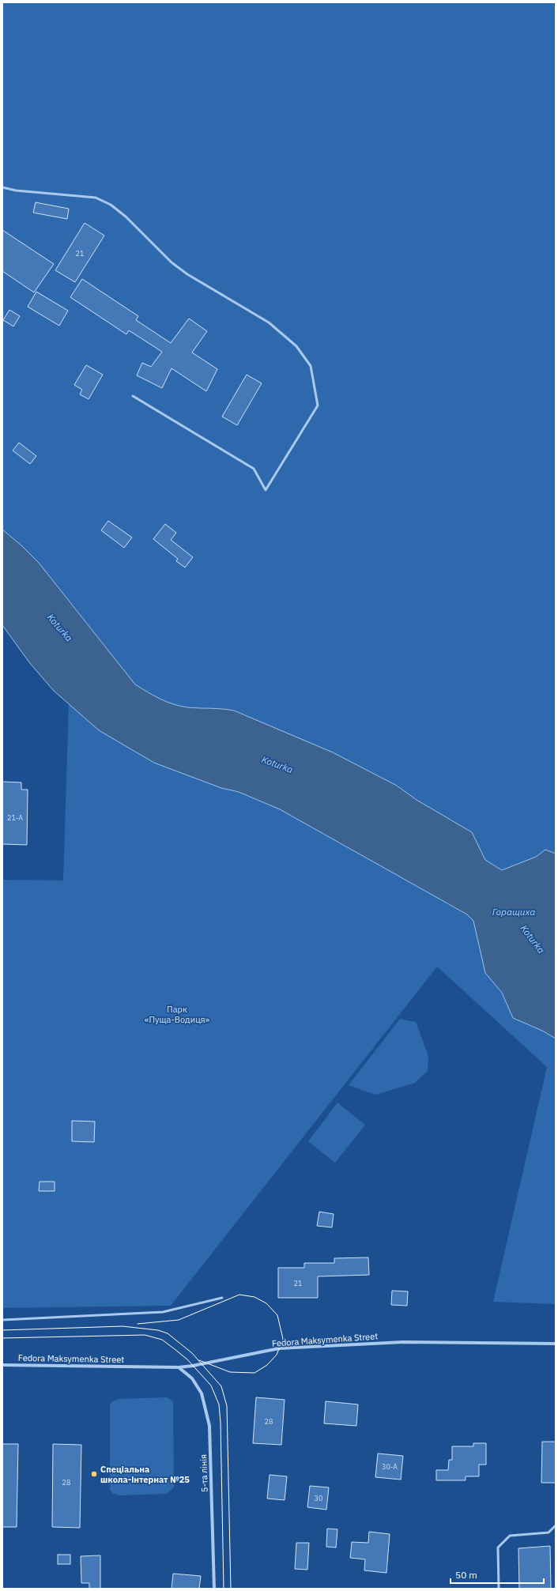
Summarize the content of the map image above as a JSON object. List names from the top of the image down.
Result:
{
  "streets": {
    "street": ["Fedora Maksymenka Street", "5-та лінія"]
  },
  "crossings": [
    ["Fedora Maksymenka Street", "5-та лінія"]
  ],
  "water": ["Koturka", "Горащиха"],
  "parks": ["Парк «Пуща-Водиця»"],
  "places": ["Спеціальна школа-інтернат №25"],
  "house_numbers": [
    "21",
    "21-А",
    "21",
    "28",
    "30-А",
    "28",
    "30"
  ],
  "scale_bar": "50 m"
}
